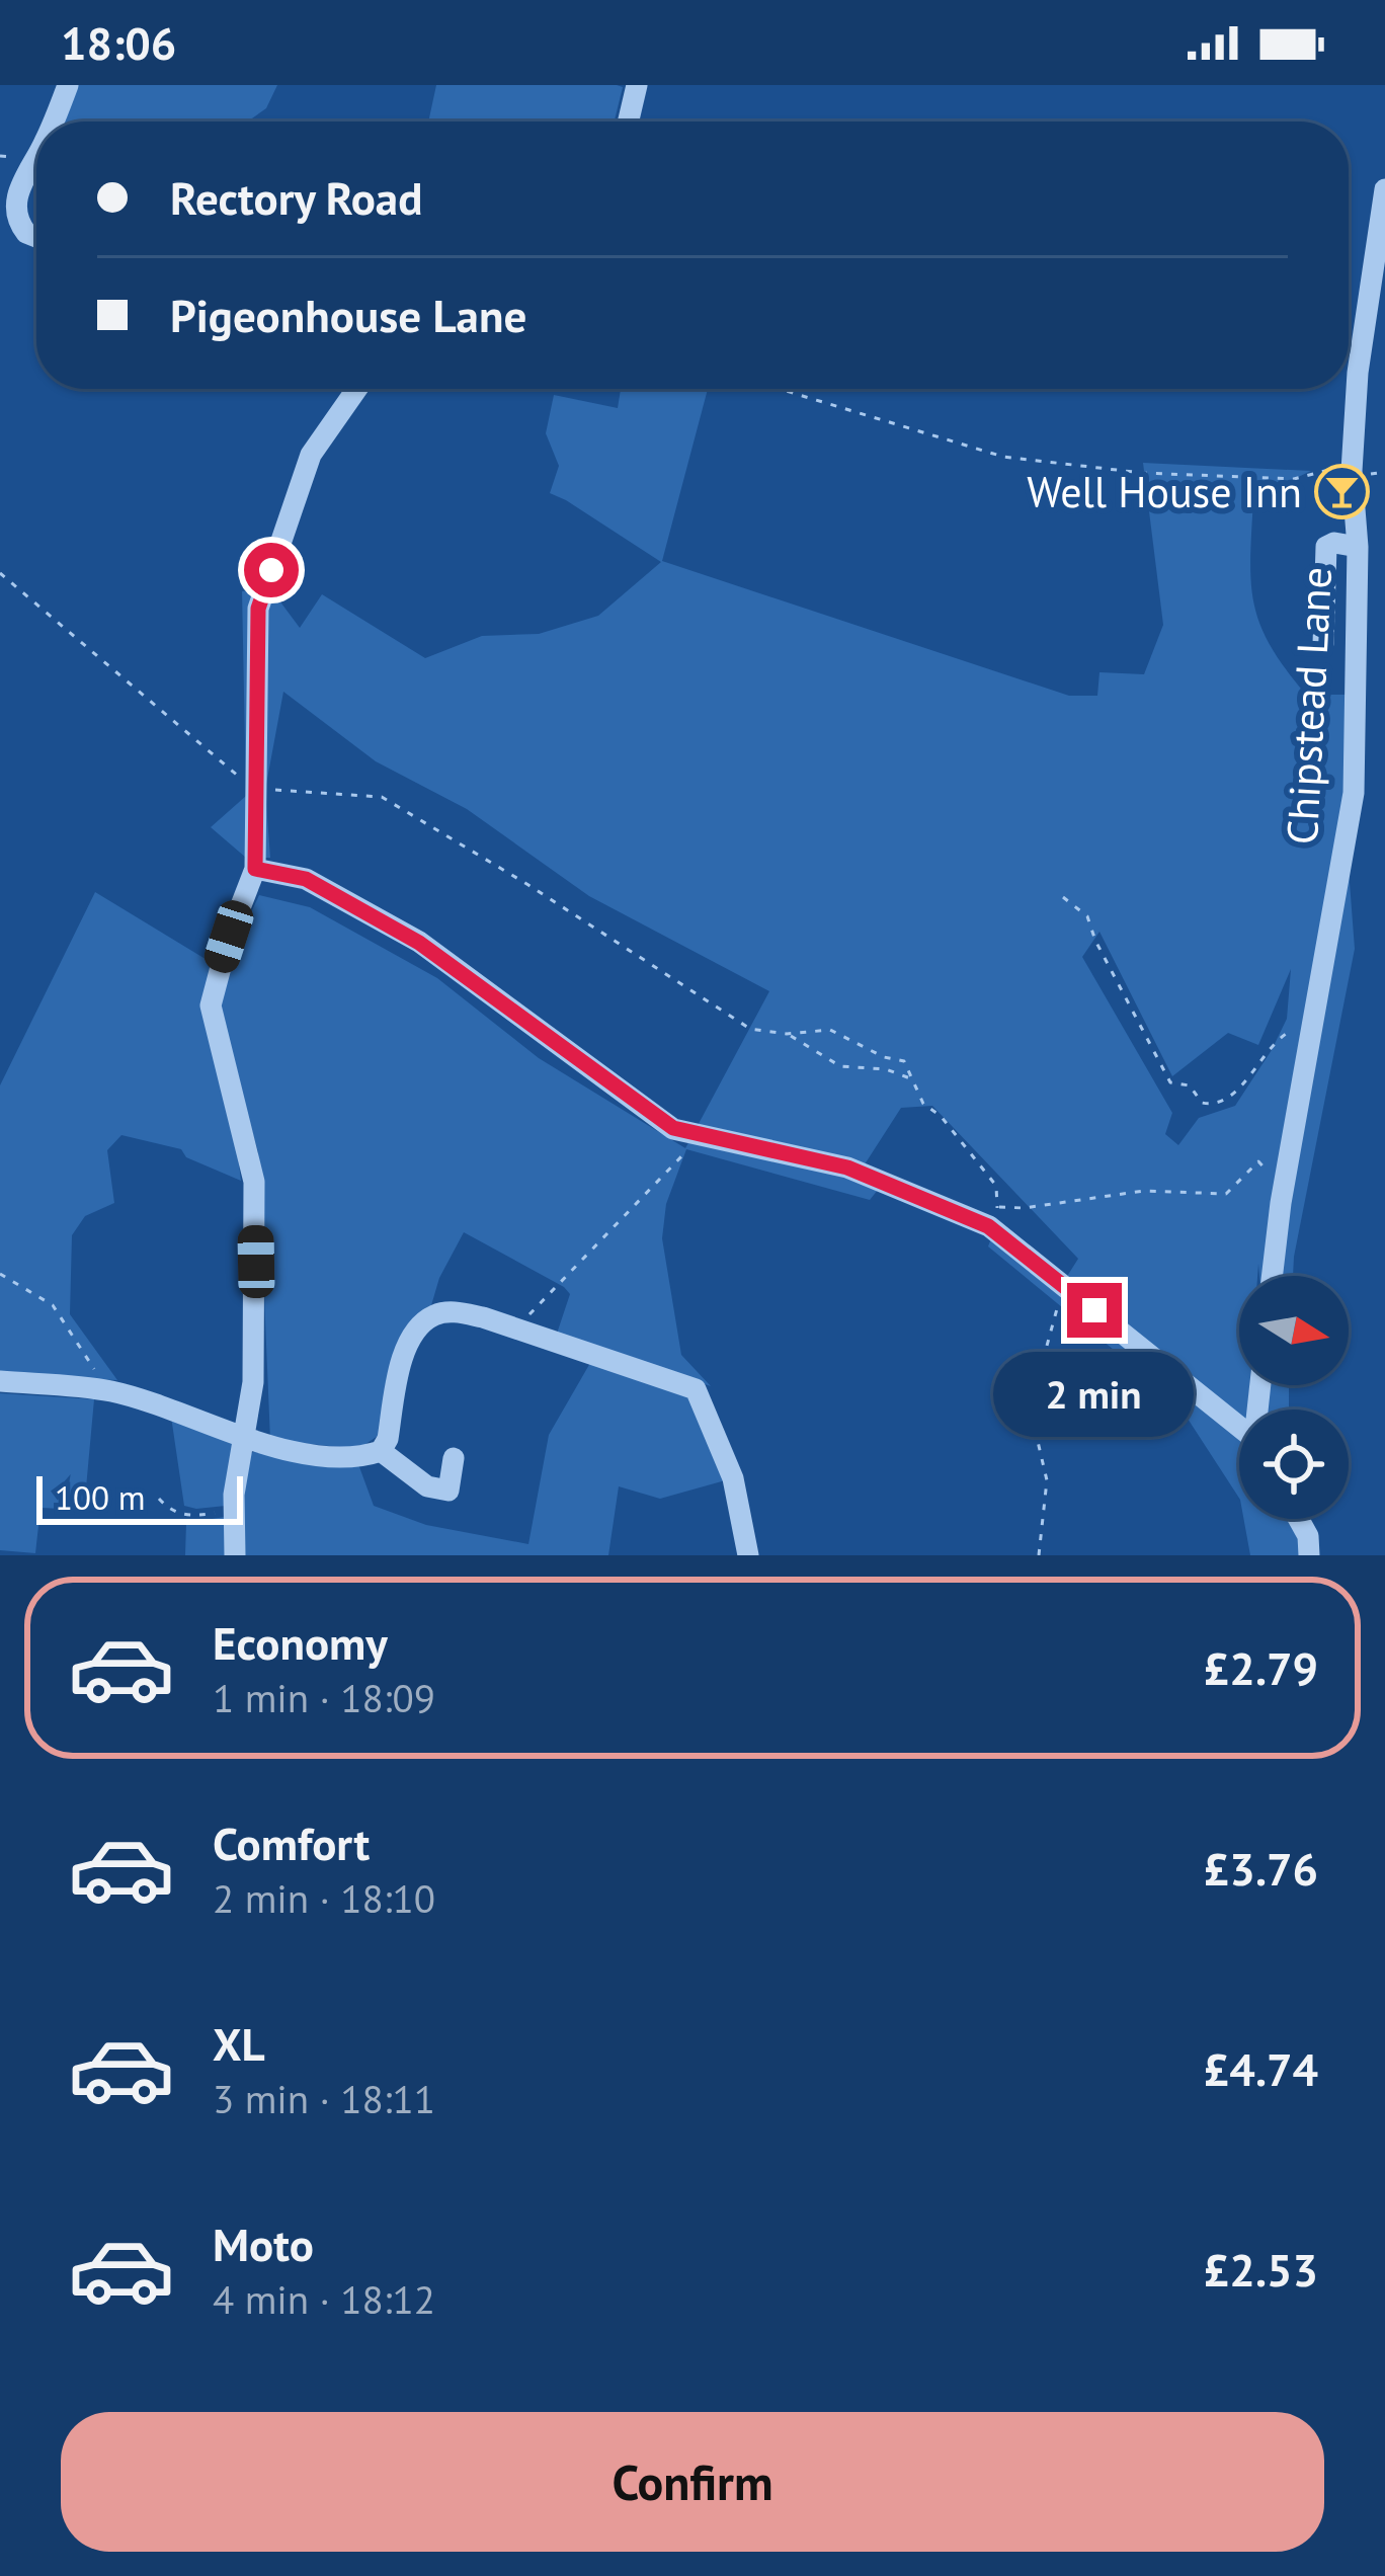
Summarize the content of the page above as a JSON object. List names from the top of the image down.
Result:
{
  "streets": {
    "street": ["Chipstead Lane"]
  },
  "places": {
    "bar": ["Well House Inn"]
  },
  "scale_bar": "100 m",
  "north": "right",
  "page": {
    "status": "18:06",
    "banner": ["Rectory Road", "Pigeonhouse Lane"],
    "bubble": "2 min",
    "scale": "100 m",
    "list": [
      {
        "name": "Economy",
        "note": "1 min · 18:09",
        "value": "£2.79"
      },
      {
        "name": "Comfort",
        "note": "2 min · 18:10",
        "value": "£3.76"
      },
      {
        "name": "XL",
        "note": "3 min · 18:11",
        "value": "£4.74"
      },
      {
        "name": "Moto",
        "note": "4 min · 18:12",
        "value": "£2.53"
      }
    ],
    "buttons": "Confirm"
  }
}
